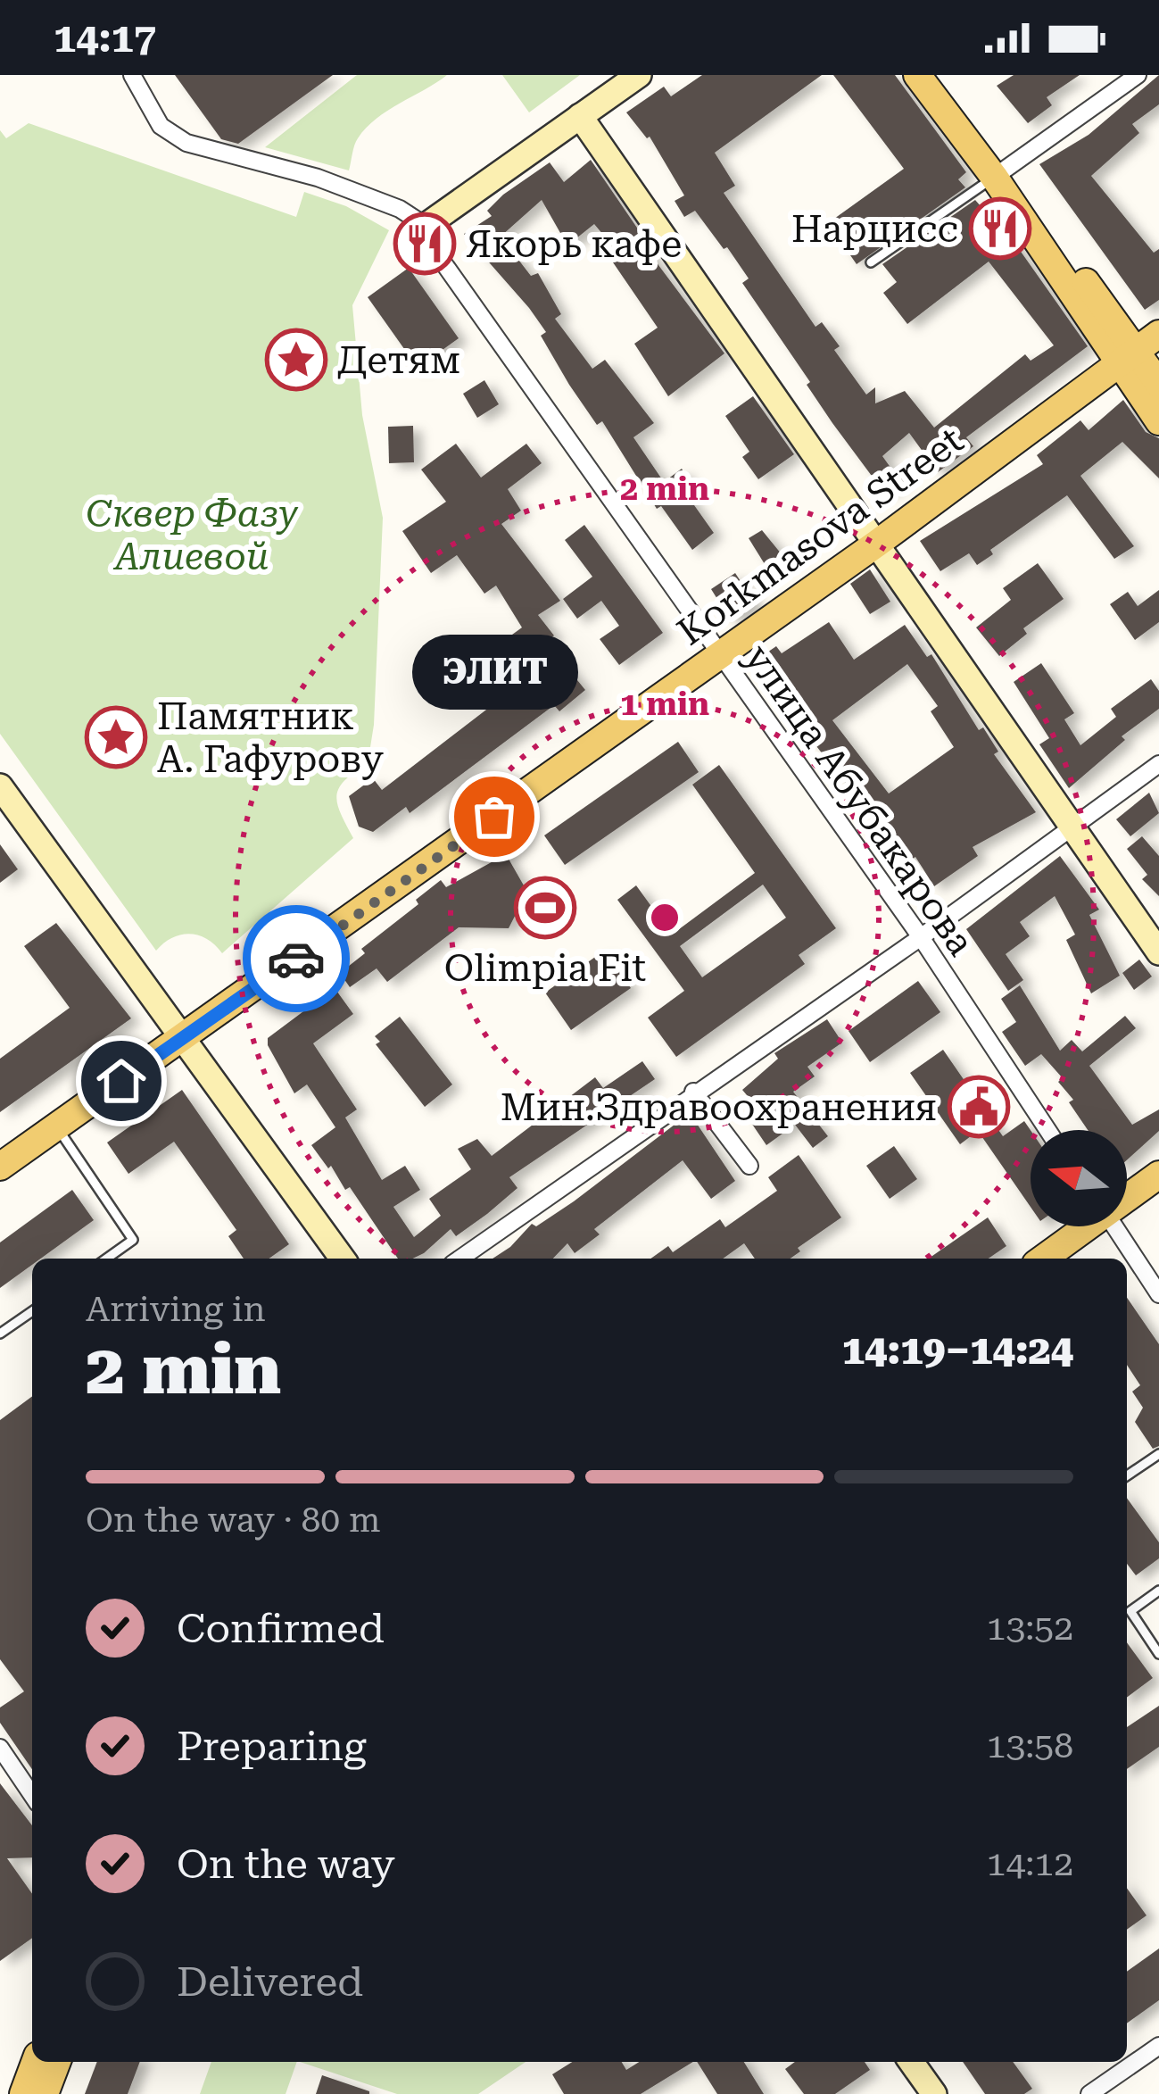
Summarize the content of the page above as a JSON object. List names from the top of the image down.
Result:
{
  "streets": {
    "main road": ["Korkmasova Street"],
    "street": ["улица Абубакарова"]
  },
  "crossings": [
    ["Korkmasova Street", "улица Абубакарова"]
  ],
  "parks": ["Сквер Фазу Алиевой"],
  "places": {
    "restaurant": ["Нарцисс", "Якорь кафе"],
    "place": ["Детям", "Памятник А. Гафурову"],
    "other": ["ЭЛИТ"],
    "sports": ["Olimpia Fit"],
    "public building": ["Мин.Здравоохранения"]
  },
  "north": "left",
  "page": {
    "status": "14:17",
    "bubble": "ЭЛИТ",
    "heading": ["2 min", "Arriving in", "14:19–14:24"],
    "bar": "On the way · 80 m",
    "list": [
      ["Confirmed", "13:52"],
      ["Preparing", "13:58"],
      ["On the way", "14:12"],
      "Delivered"
    ]
  },
  "rings": ["2 min", "1 min"]
}
